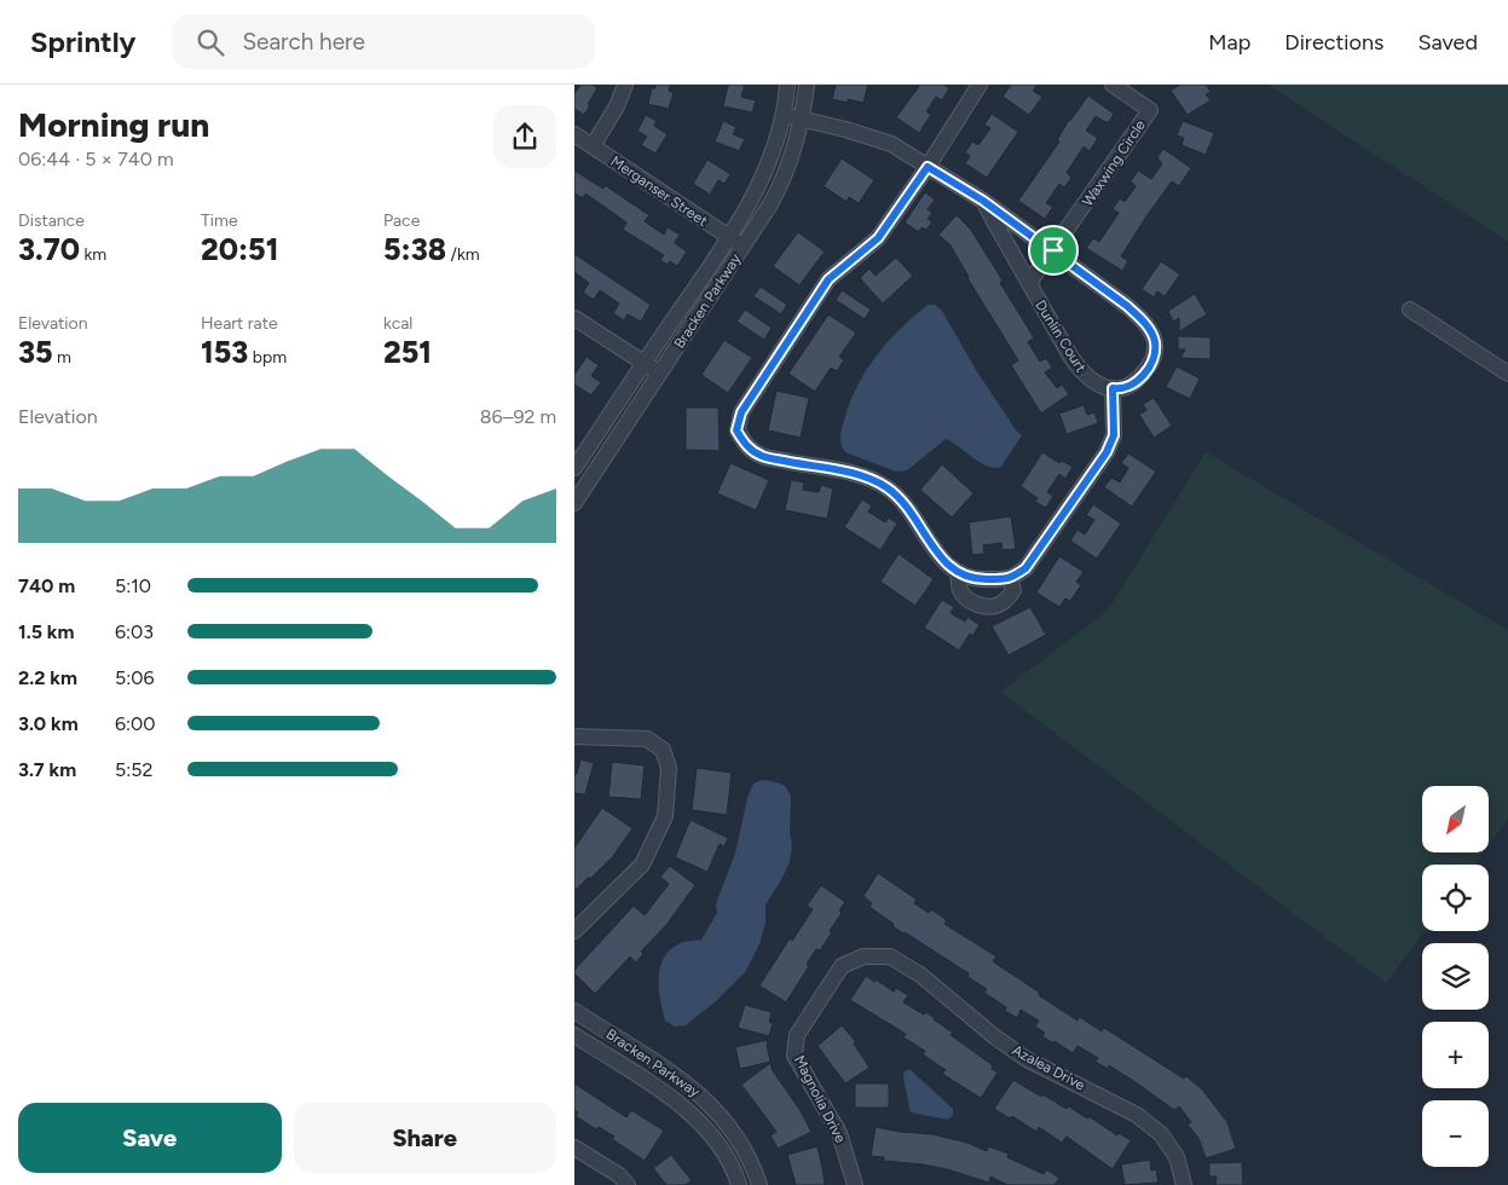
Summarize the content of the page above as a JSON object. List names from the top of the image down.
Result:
{
  "streets": {
    "street": [
      "Waxwing Circle",
      "Merganser Street",
      "Bracken Parkway",
      "Dunlin Court",
      "Azalea Drive",
      "Magnolia Drive"
    ]
  },
  "crossings": [
    ["Waxwing Circle", "Dunlin Court"],
    ["Merganser Street", "Bracken Parkway"],
    ["Azalea Drive", "Magnolia Drive"]
  ],
  "north": "bottom left",
  "page": {
    "header": "Sprintly",
    "search": "Search here",
    "nav": ["Map", "Directions", "Saved"],
    "heading": ["Morning run", "06:44 · 5 × 740 m"],
    "stats": [
      ["Distance", "3.70 km"],
      ["Time", "20:51"],
      ["Pace", "5:38 /km"],
      ["Elevation", "35 m"],
      ["Heart rate", "153 bpm"],
      ["kcal", "251"]
    ],
    "chart": ["Elevation", "86–92 m"],
    "list": [
      {
        "name": "740 m",
        "note": "5:10"
      },
      {
        "name": "1.5 km",
        "note": "6:03"
      },
      {
        "name": "2.2 km",
        "note": "5:06"
      },
      {
        "name": "3.0 km",
        "note": "6:00"
      },
      {
        "name": "3.7 km",
        "note": "5:52"
      }
    ],
    "map_buttons": ["+", "−"],
    "buttons": ["Save", "Share"]
  }
}
